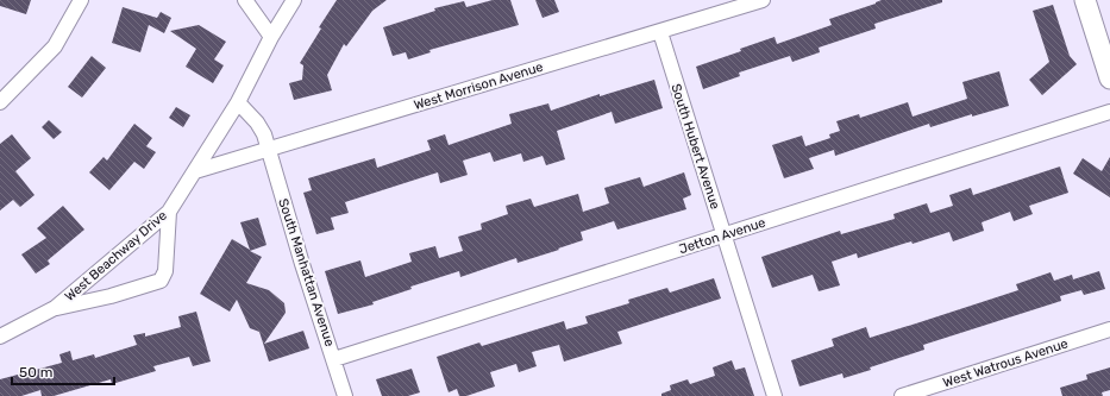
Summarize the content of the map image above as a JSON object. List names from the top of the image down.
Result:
{
  "streets": {
    "street": [
      "West Morrison Avenue",
      "South Hubert Avenue",
      "Jetton Avenue",
      "West Beachway Drive",
      "South Manhattan Avenue",
      "West Watrous Avenue"
    ]
  },
  "crossings": [
    ["West Morrison Avenue", "South Hubert Avenue"],
    ["West Morrison Avenue", "West Beachway Drive"],
    ["West Morrison Avenue", "South Manhattan Avenue"],
    ["South Hubert Avenue", "Jetton Avenue"],
    ["Jetton Avenue", "South Manhattan Avenue"]
  ],
  "scale_bar": "50 m"
}
